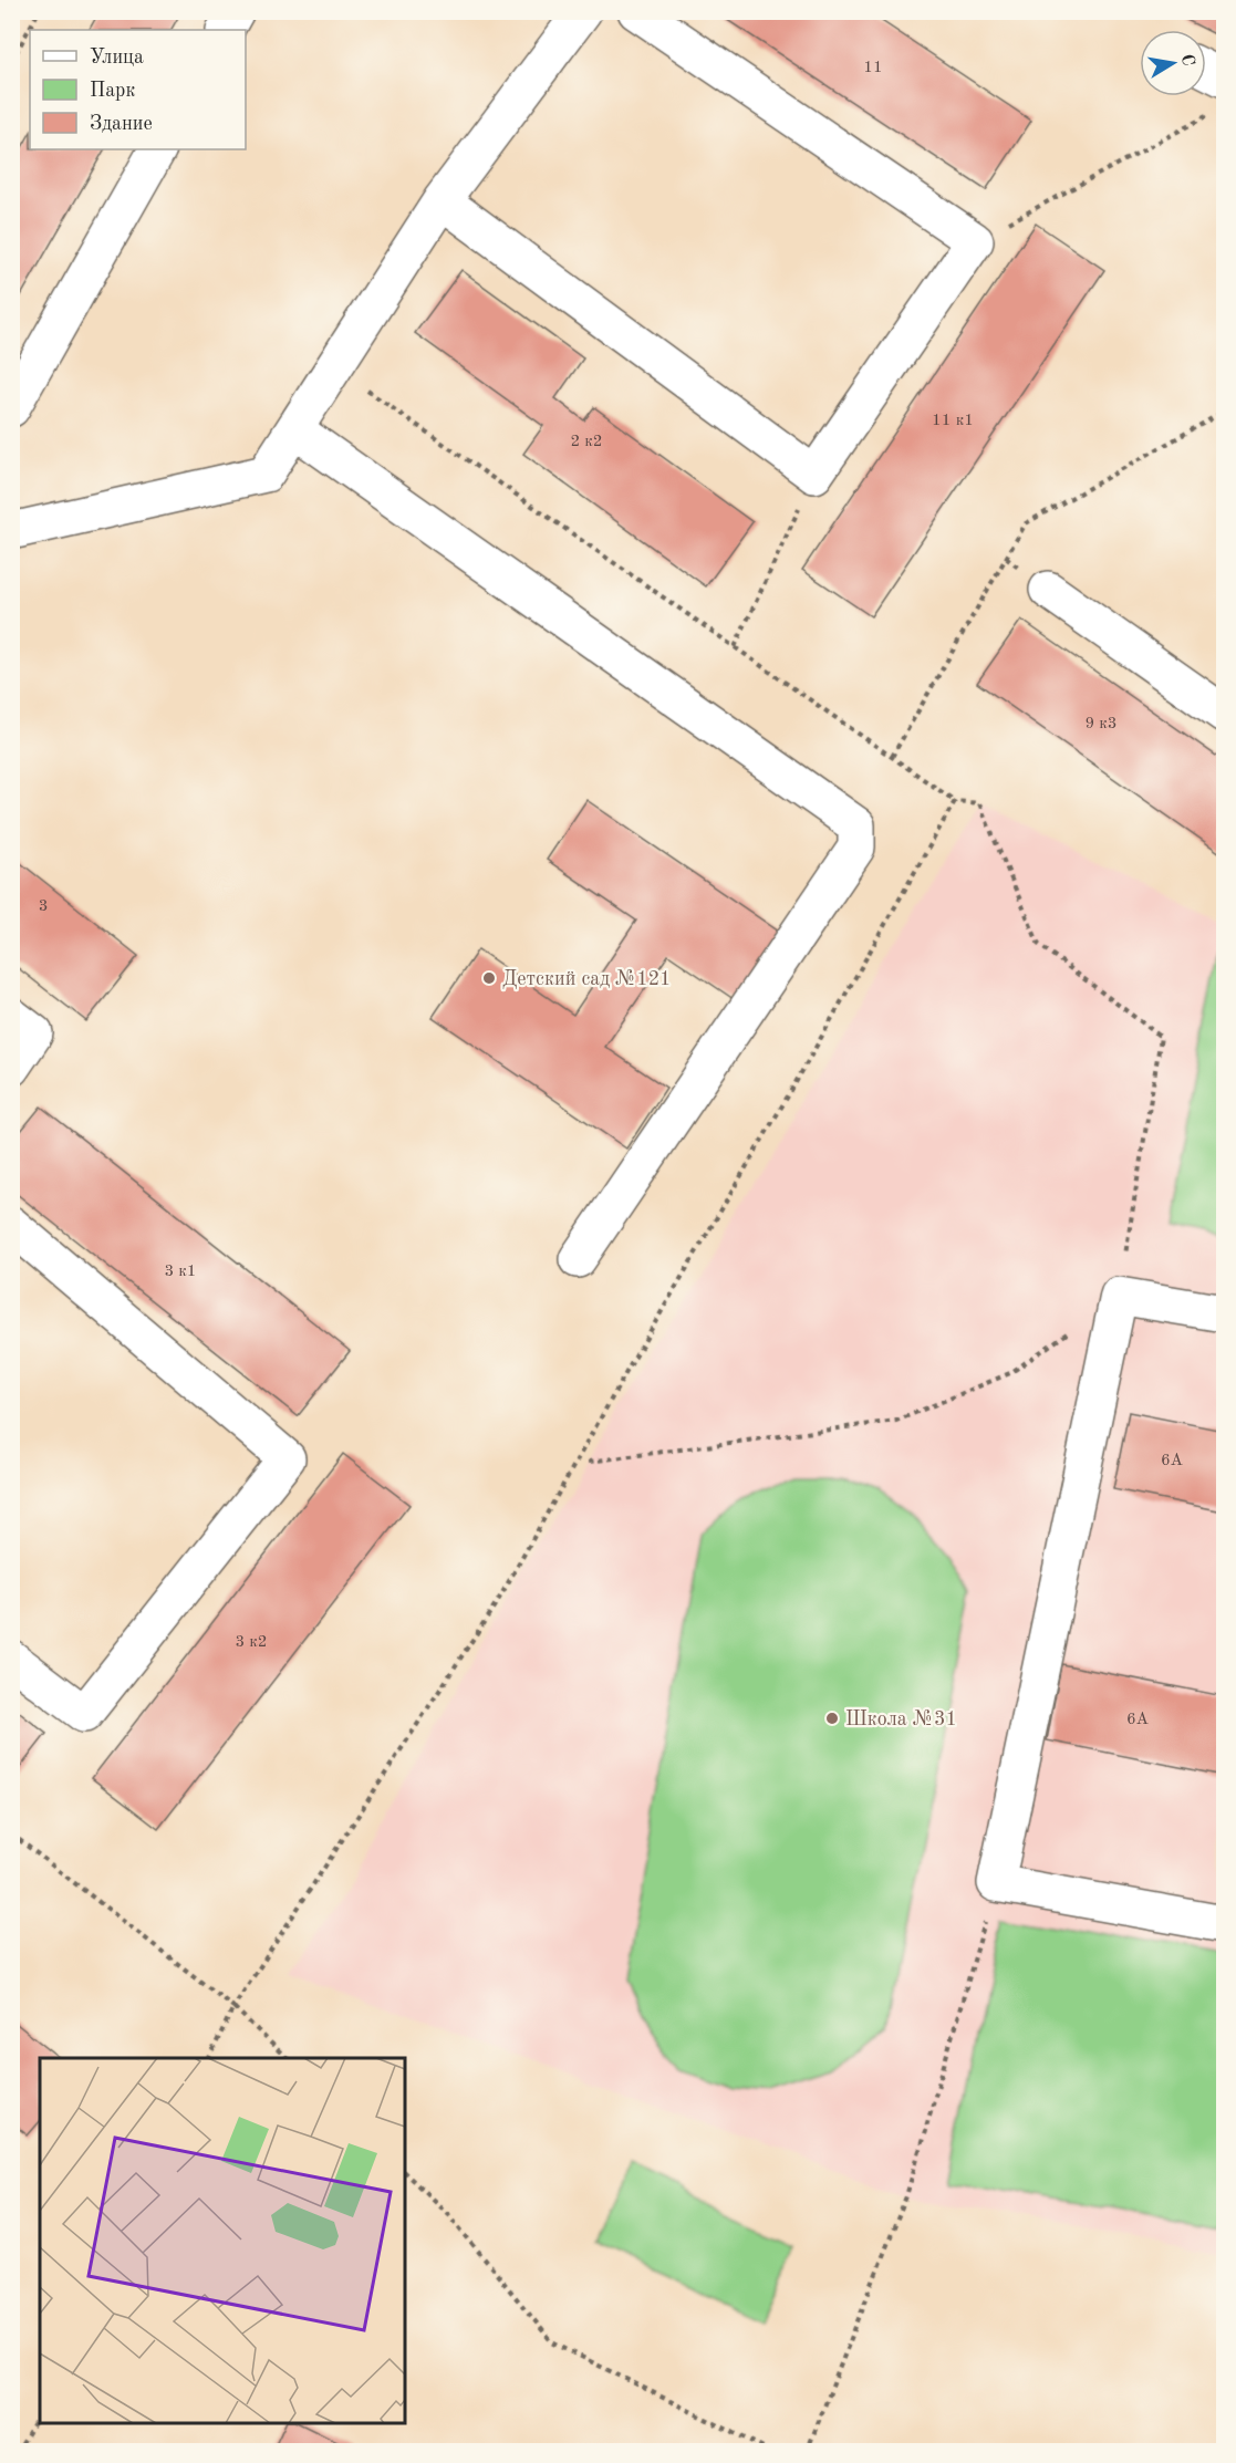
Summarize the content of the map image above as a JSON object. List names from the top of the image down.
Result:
{
  "places": ["Детский сад №121", "Школа №31"],
  "house_numbers": [
    "11",
    "11 к1",
    "2 к2",
    "9 к3",
    "3",
    "3 к1",
    "6А",
    "3 к2",
    "6А"
  ],
  "legend": ["Улица", "Парк", "Здание"],
  "north": "right"
}
